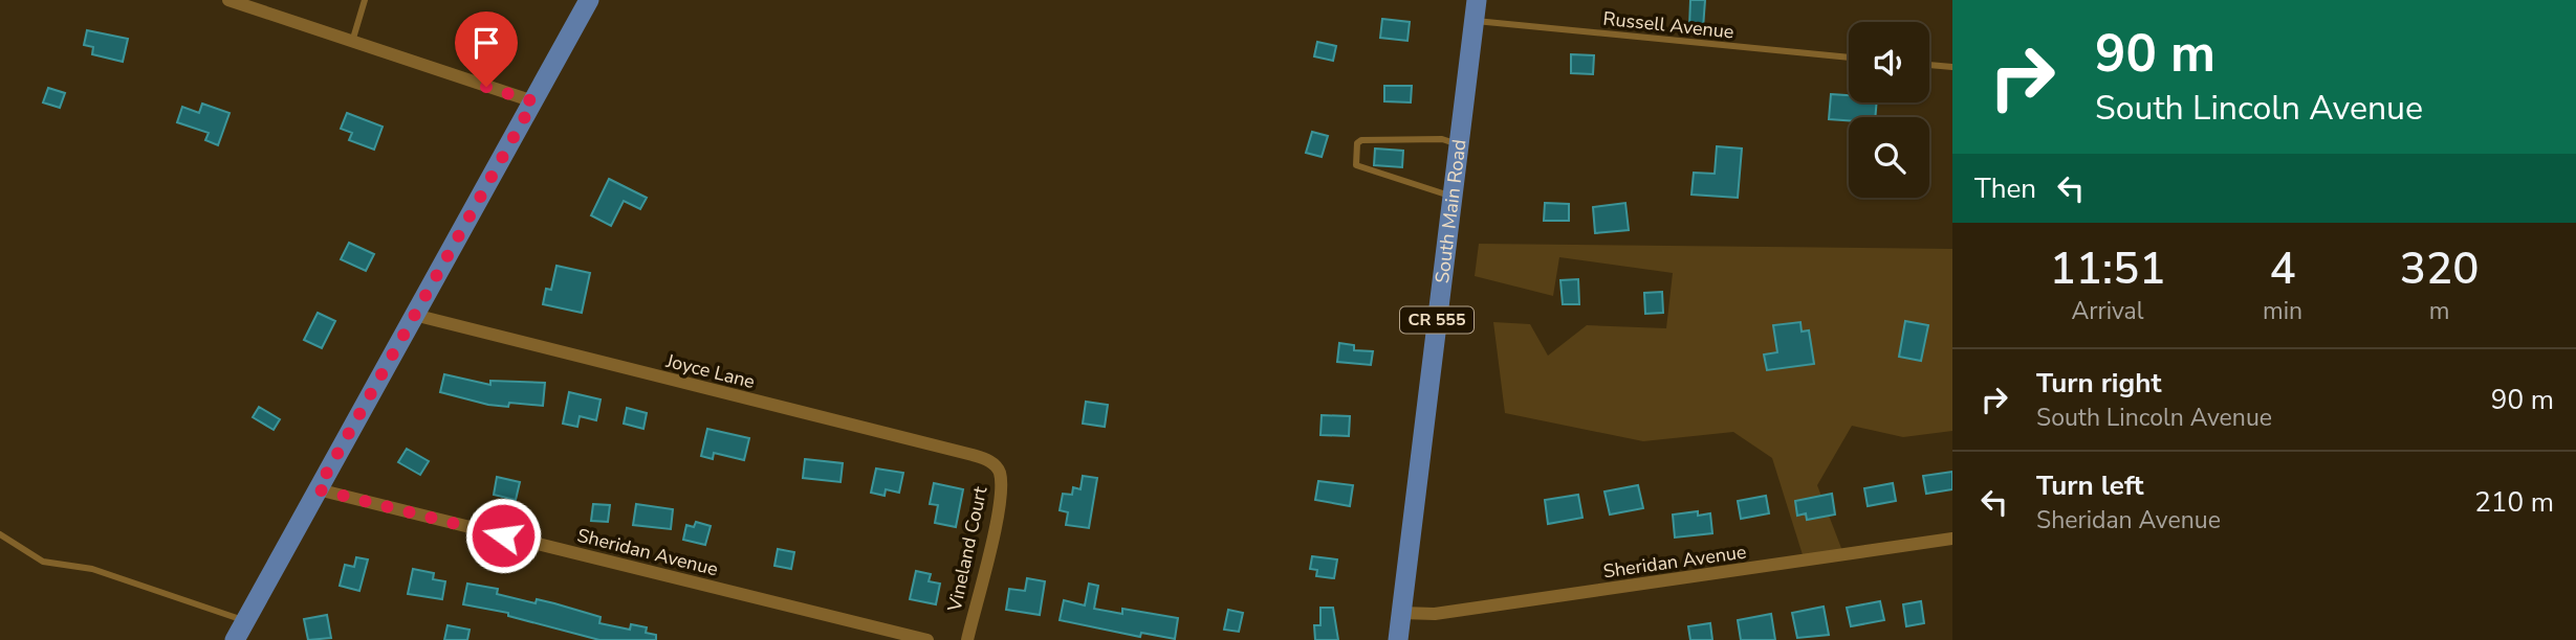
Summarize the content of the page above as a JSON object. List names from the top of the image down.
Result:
{
  "streets": {
    "main road": ["South Main Road", "CR 555"],
    "street": ["Joyce Lane", "Vineland Court", "Sheridan Avenue"],
    "lane": ["Russell Avenue"]
  },
  "crossings": [
    ["Russell Avenue", "South Main Road"],
    ["South Main Road", "Sheridan Avenue"],
    ["Joyce Lane", "Vineland Court"]
  ],
  "page": {
    "turn": ["90 m", "South Lincoln Avenue"],
    "then": "Then",
    "eta": [
      "11:51",
      "Arrival",
      "4",
      "min",
      "320",
      "m"
    ],
    "list": [
      {
        "name": "Turn right",
        "note": "South Lincoln Avenue",
        "value": "90 m"
      },
      {
        "name": "Turn left",
        "note": "Sheridan Avenue",
        "value": "210 m"
      }
    ]
  }
}
